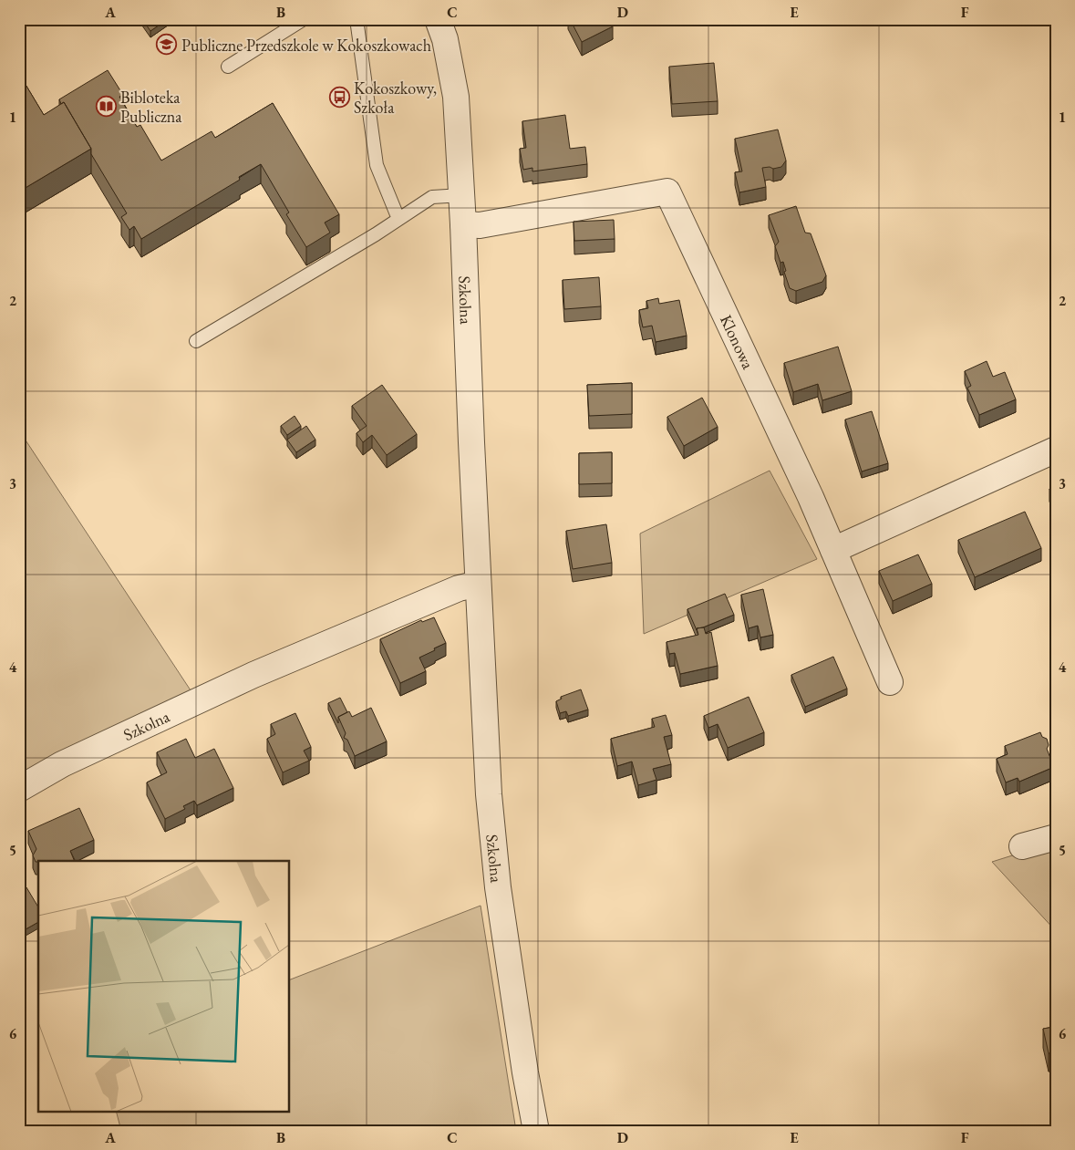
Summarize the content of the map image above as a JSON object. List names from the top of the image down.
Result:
{
  "streets": {
    "street": ["Szkolna", "Klonowa"]
  },
  "crossings": [
    ["Szkolna", "Klonowa"]
  ],
  "places": {
    "school or university": ["Publiczne Przedszkole w Kokoszkowach"],
    "bus stop": ["Kokoszkowy, Szkoła"],
    "library": ["Bibloteka Publiczna"]
  },
  "grid": {
    "columns": [
      "A",
      "B",
      "C",
      "D",
      "E",
      "F"
    ],
    "rows": [
      "1",
      "2",
      "3",
      "4",
      "5",
      "6"
    ]
  }
}
